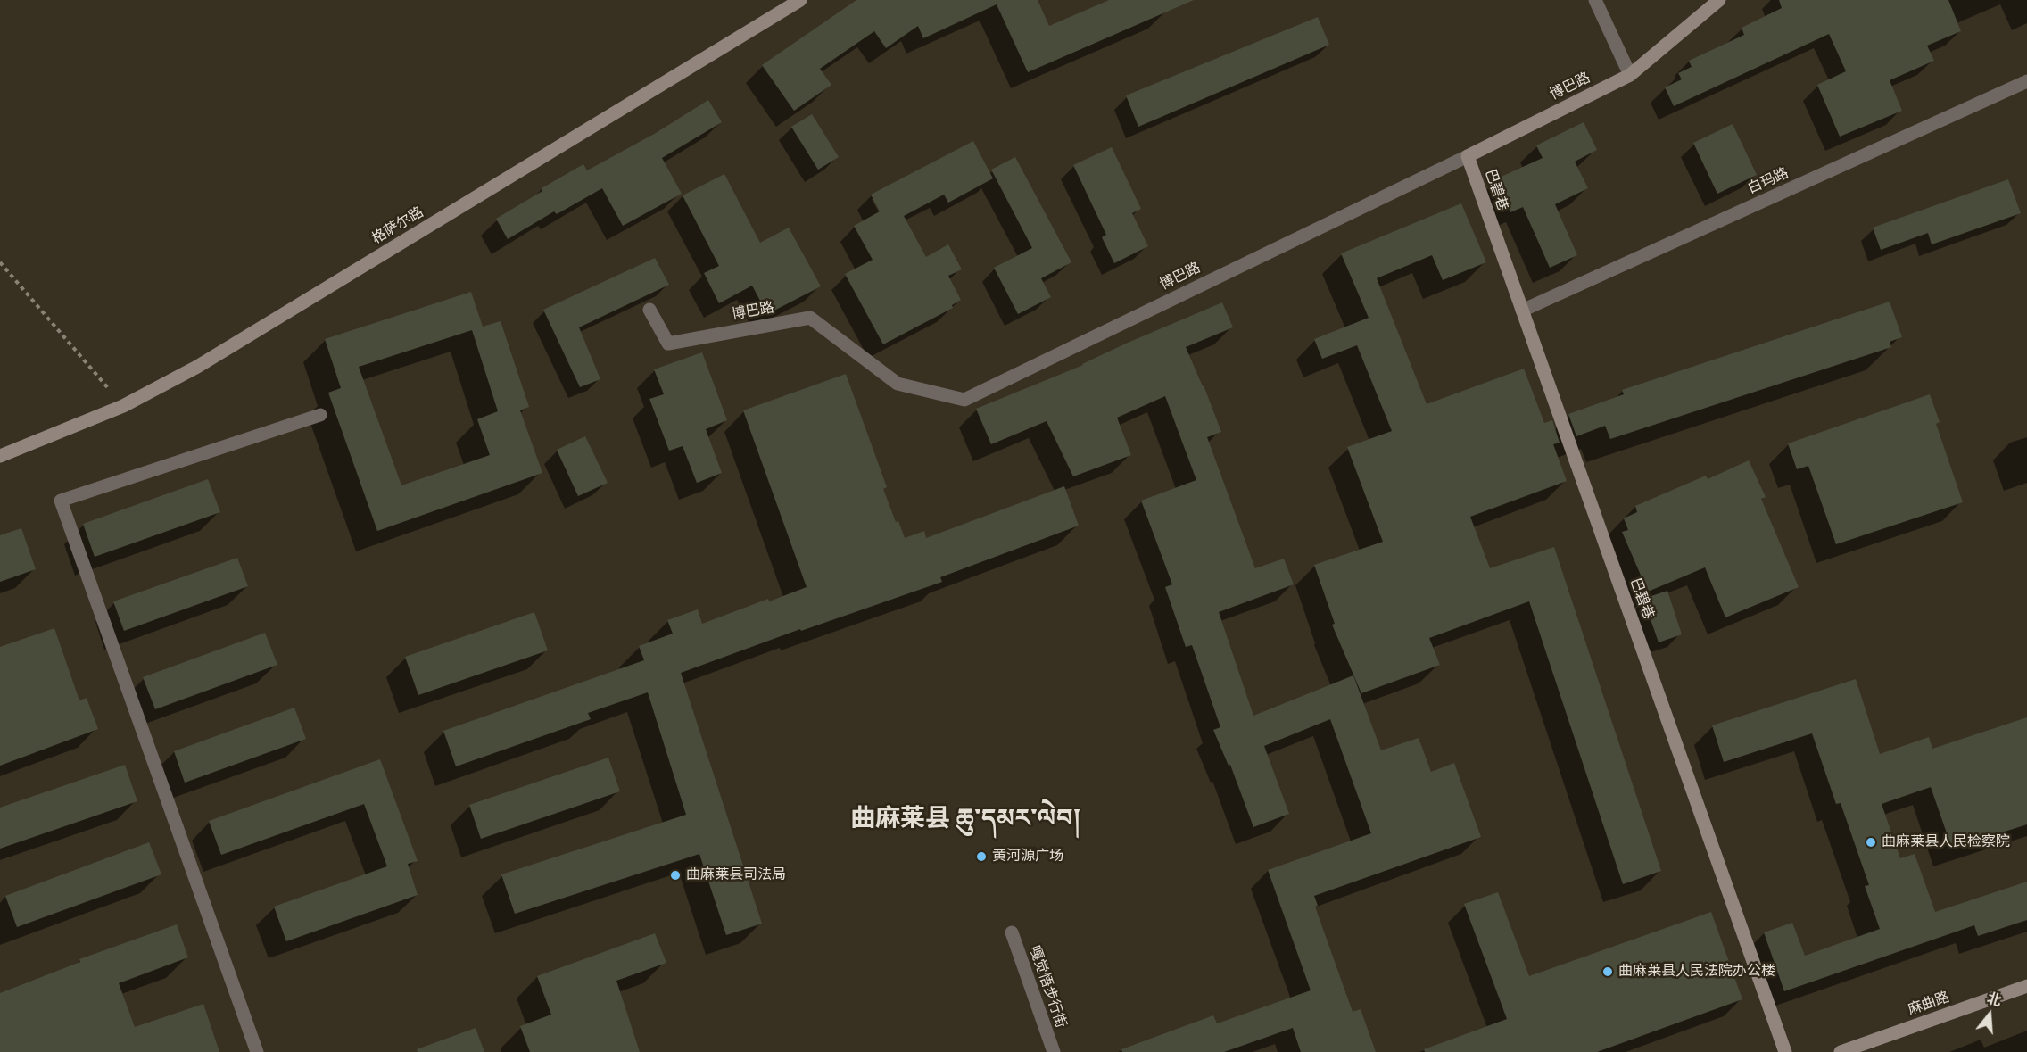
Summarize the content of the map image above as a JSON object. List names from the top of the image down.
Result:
{
  "streets": {
    "street": [
      "博巴路",
      "白玛路",
      "巴碧巷",
      "格萨尔路",
      "嘎觉悟步行街",
      "麻曲路"
    ]
  },
  "crossings": [
    ["博巴路", "巴碧巷"],
    ["白玛路", "巴碧巷"]
  ],
  "districts": ["曲麻莱县 ཆུ་དམར་ལེབ།"],
  "places": [
    "曲麻莱县人民检察院",
    "黄河源广场",
    "曲麻莱县司法局",
    "曲麻莱县人民法院办公楼"
  ],
  "north": "top"
}
